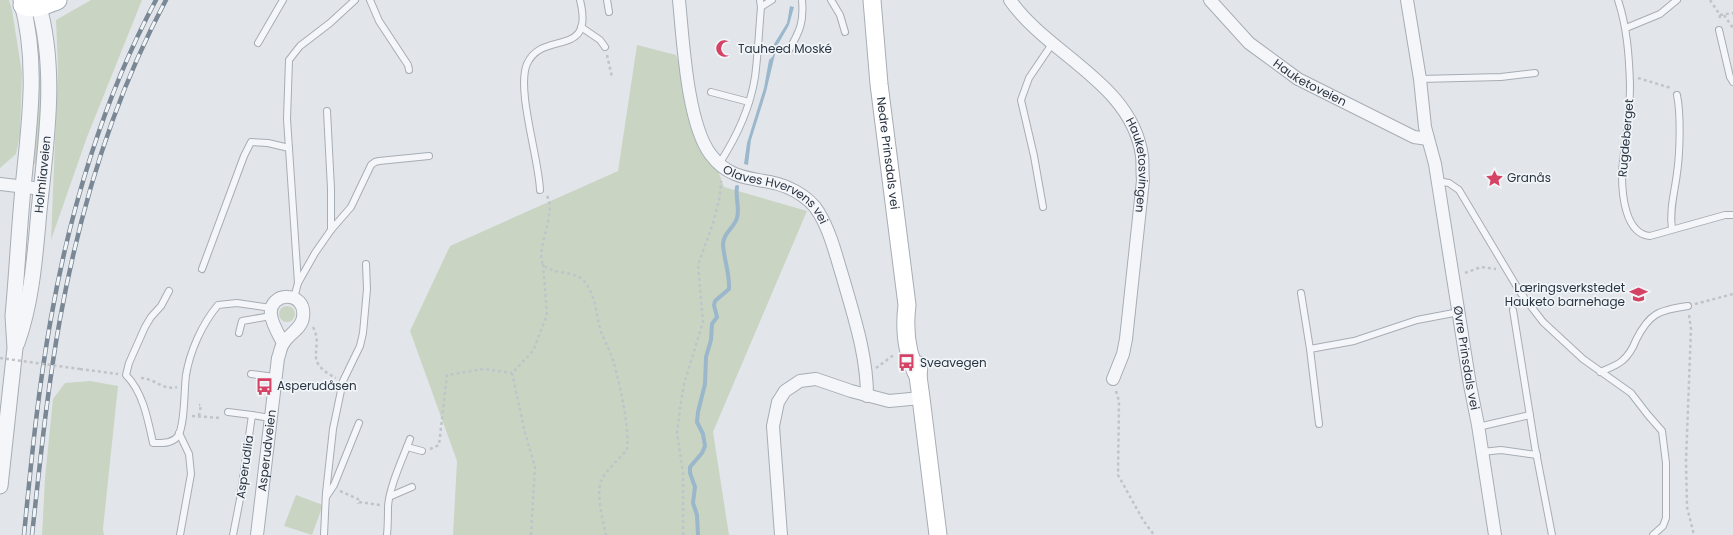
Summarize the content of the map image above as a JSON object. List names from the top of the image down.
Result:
{
  "streets": {
    "main road": ["Nedre Prinsdals vei"],
    "street": [
      "Hauketoveien",
      "Hauketosvingen",
      "Holmliaveien",
      "Olaves Hvervens vei",
      "Øvre Prinsdals vei",
      "Asperudveien"
    ],
    "lane": ["Rugdeberget", "Asperudlia"]
  },
  "crossings": [
    ["Hauketoveien", "Øvre Prinsdals vei"]
  ],
  "places": {
    "mosque": ["Tauheed Moské"],
    "place": ["Granås"],
    "school or university": ["Læringsverkstedet Hauketo barnehage"],
    "bus stop": ["Sveavegen", "Asperudåsen"]
  }
}
